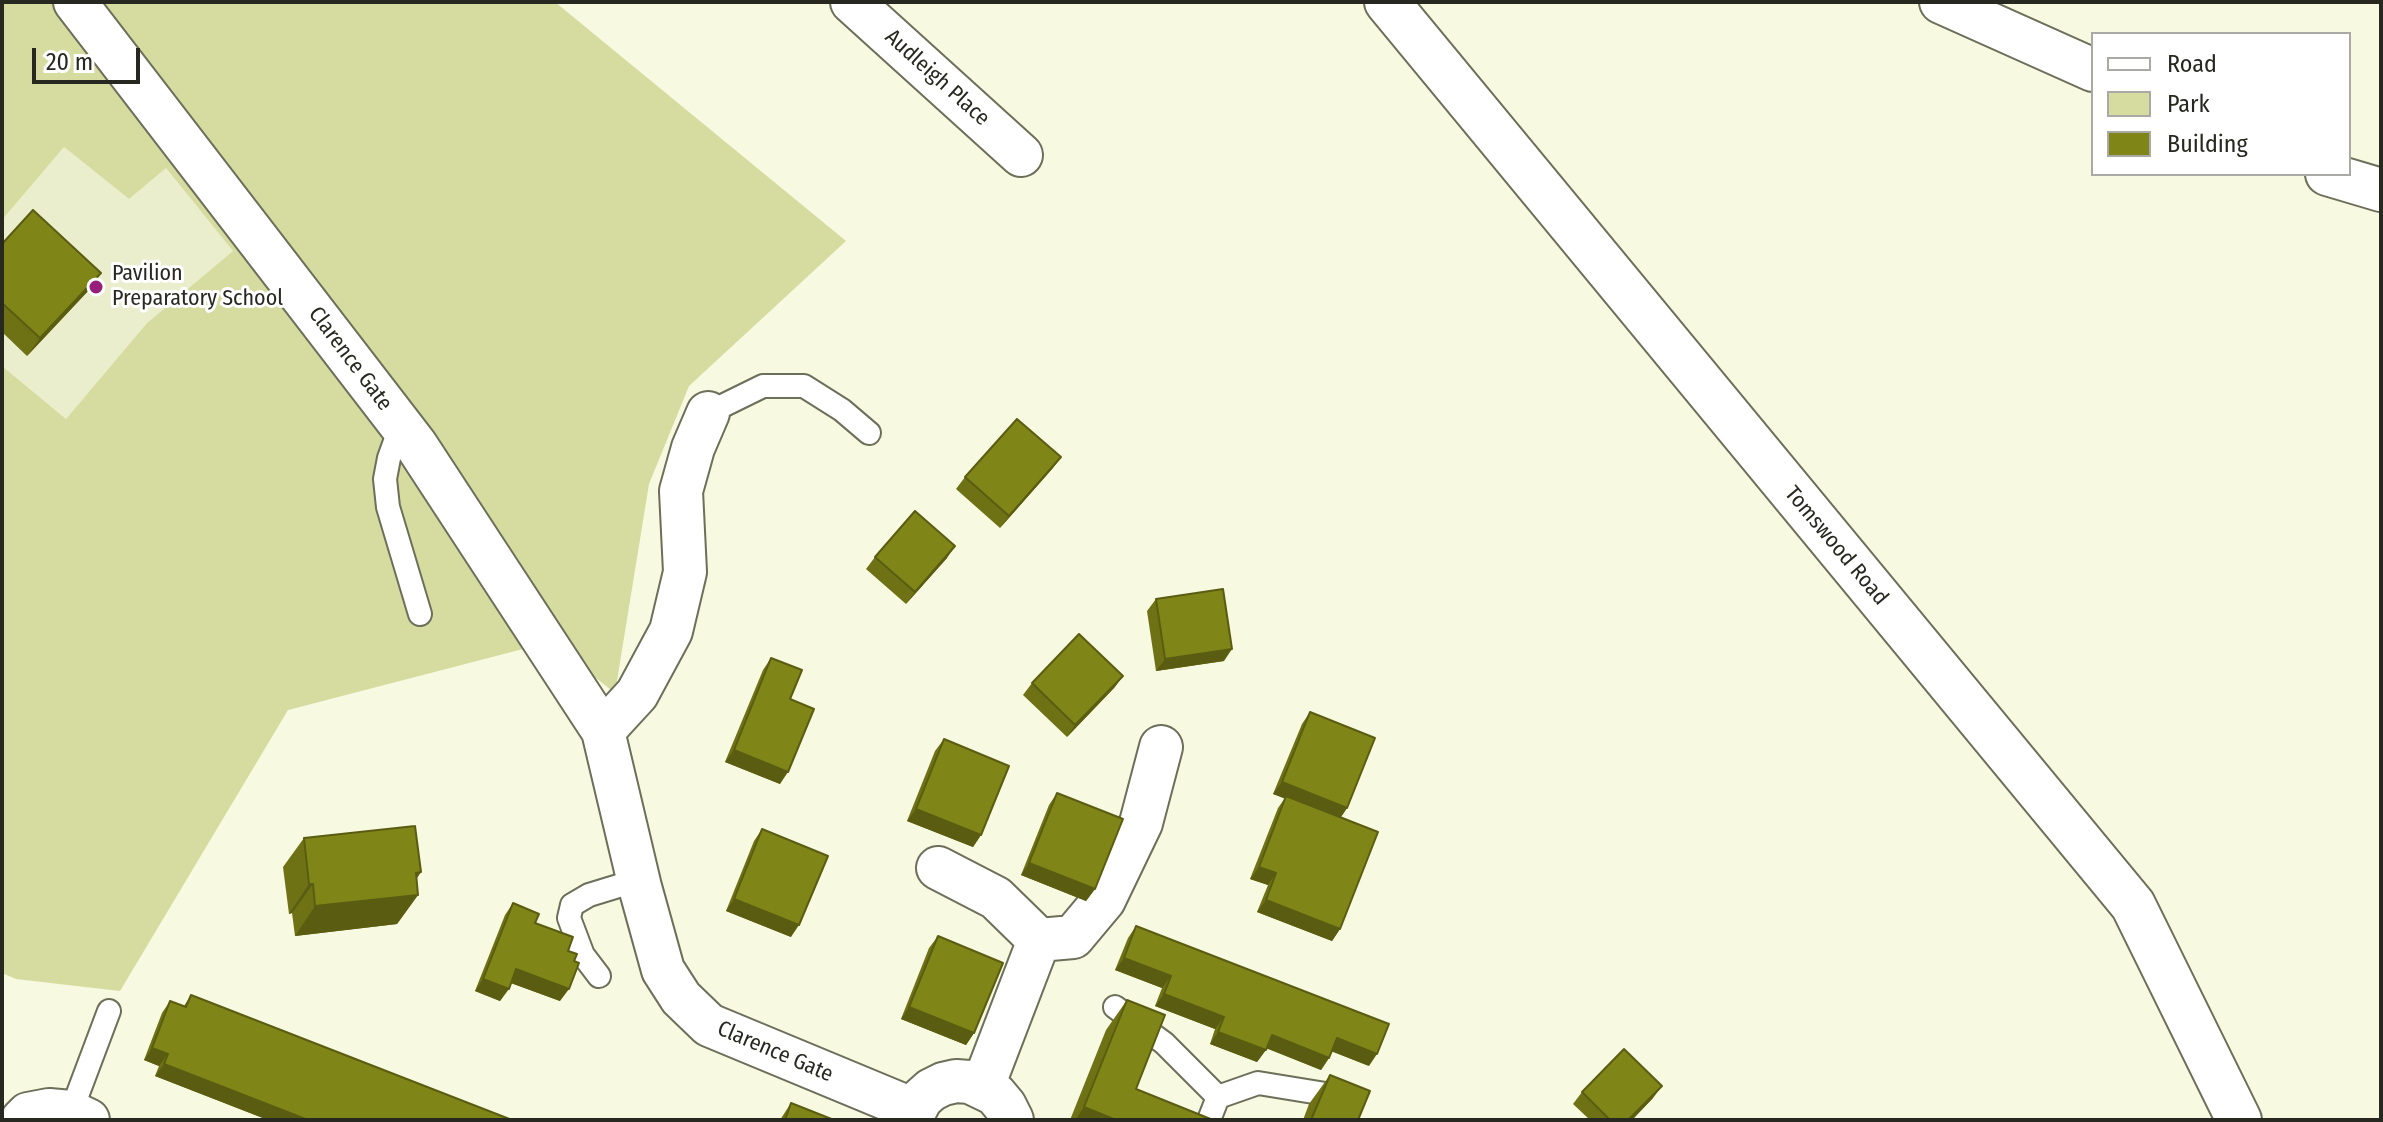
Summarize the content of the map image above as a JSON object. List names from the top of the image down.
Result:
{
  "streets": {
    "street": ["Audleigh Place", "Clarence Gate", "Tomswood Road"]
  },
  "places": ["Pavilion Preparatory School"],
  "legend": ["Road", "Park", "Building"],
  "scale_bar": "20 m"
}
